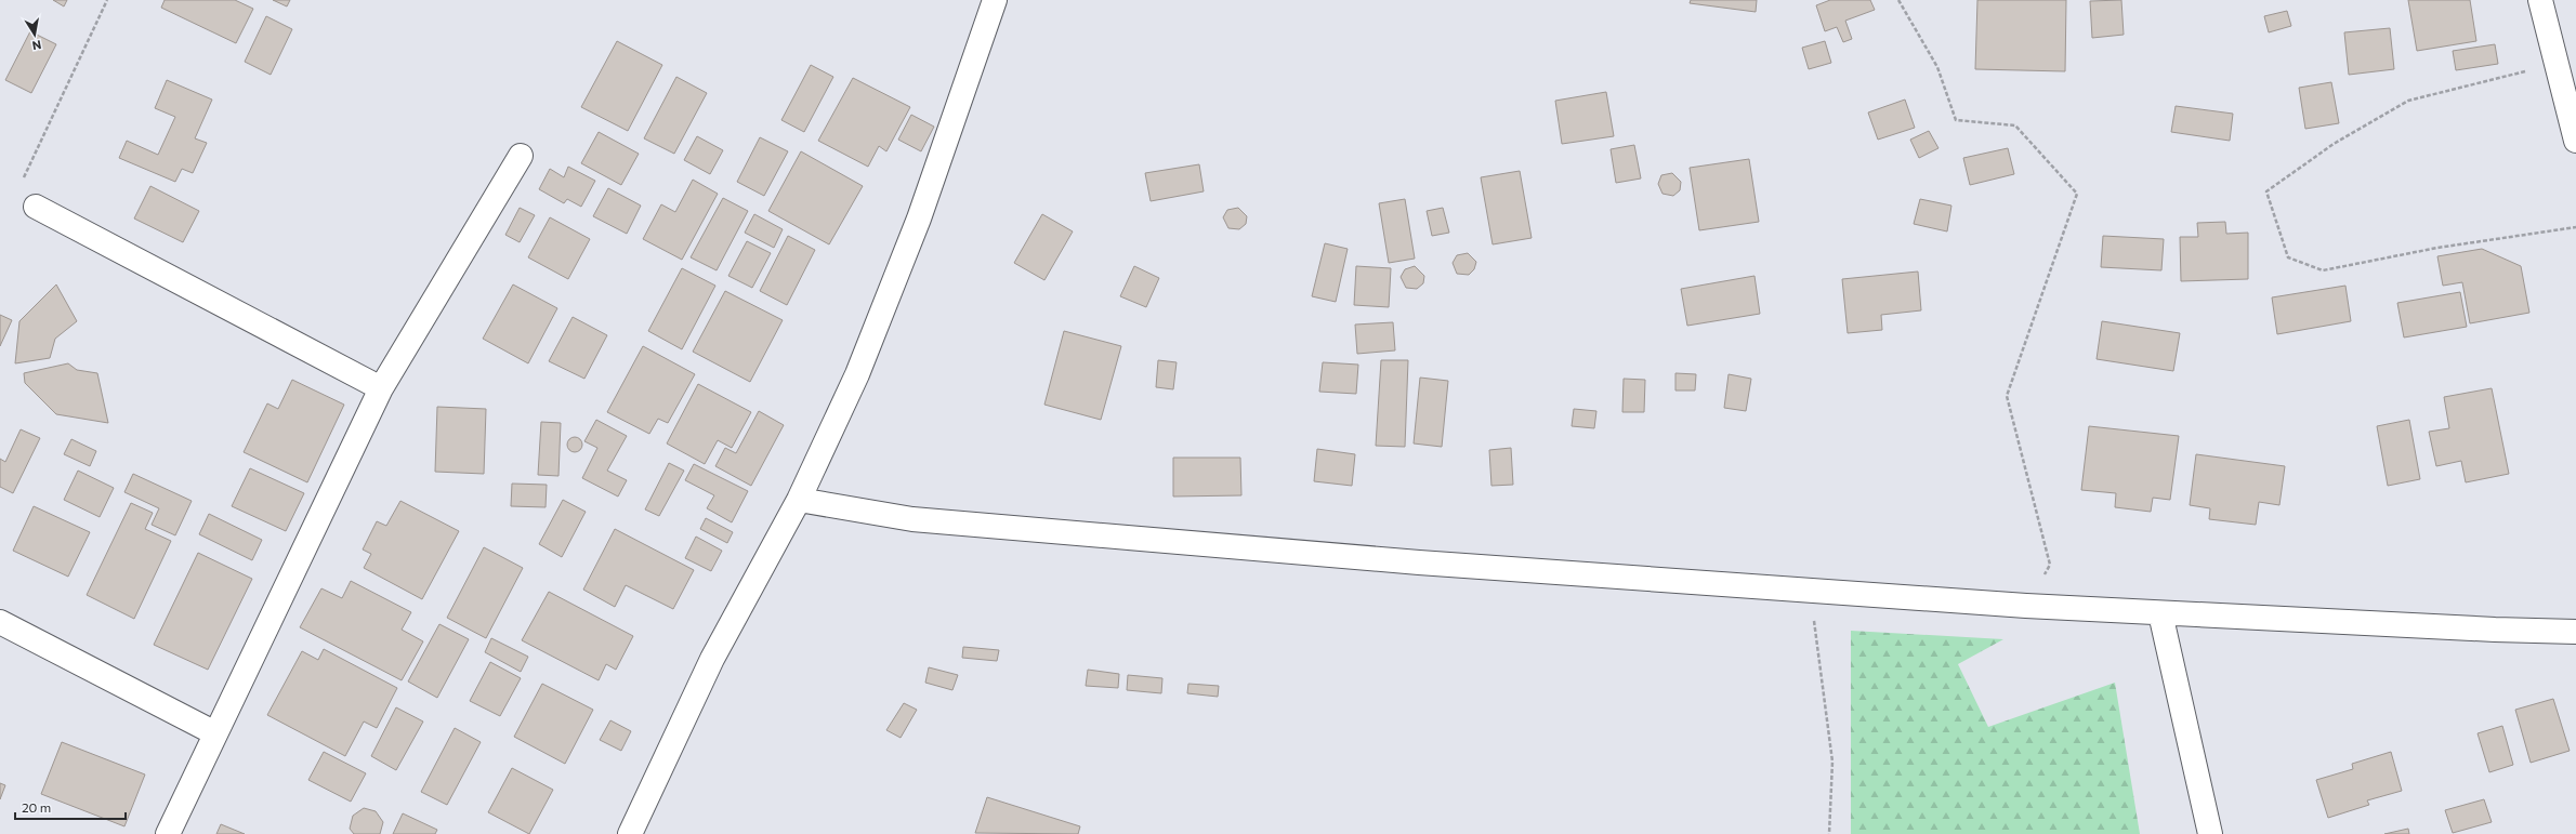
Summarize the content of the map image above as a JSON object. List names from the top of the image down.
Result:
{
  "scale_bar": "20 m",
  "north": "bottom"
}
